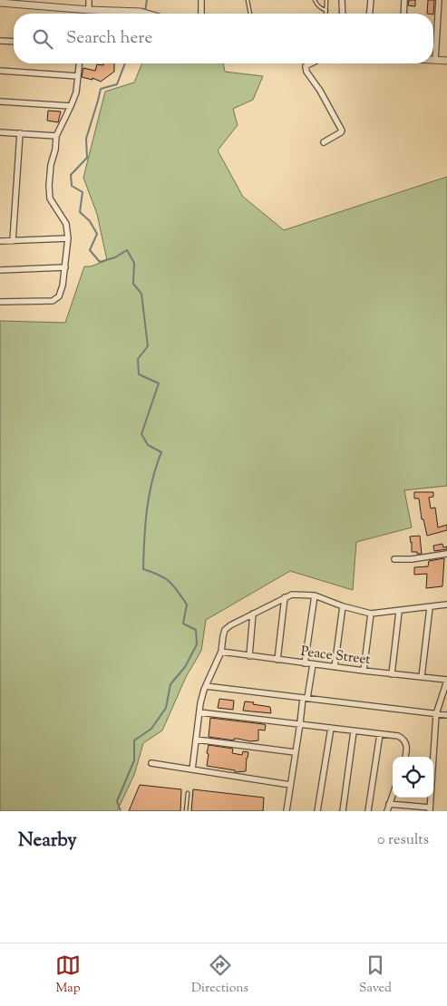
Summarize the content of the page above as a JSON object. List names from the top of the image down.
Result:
{
  "streets": {
    "street": ["Peace Street"]
  },
  "page": {
    "search": "Search here",
    "heading": ["Nearby", "0 results"],
    "nav": ["Map", "Directions", "Saved"]
  }
}
